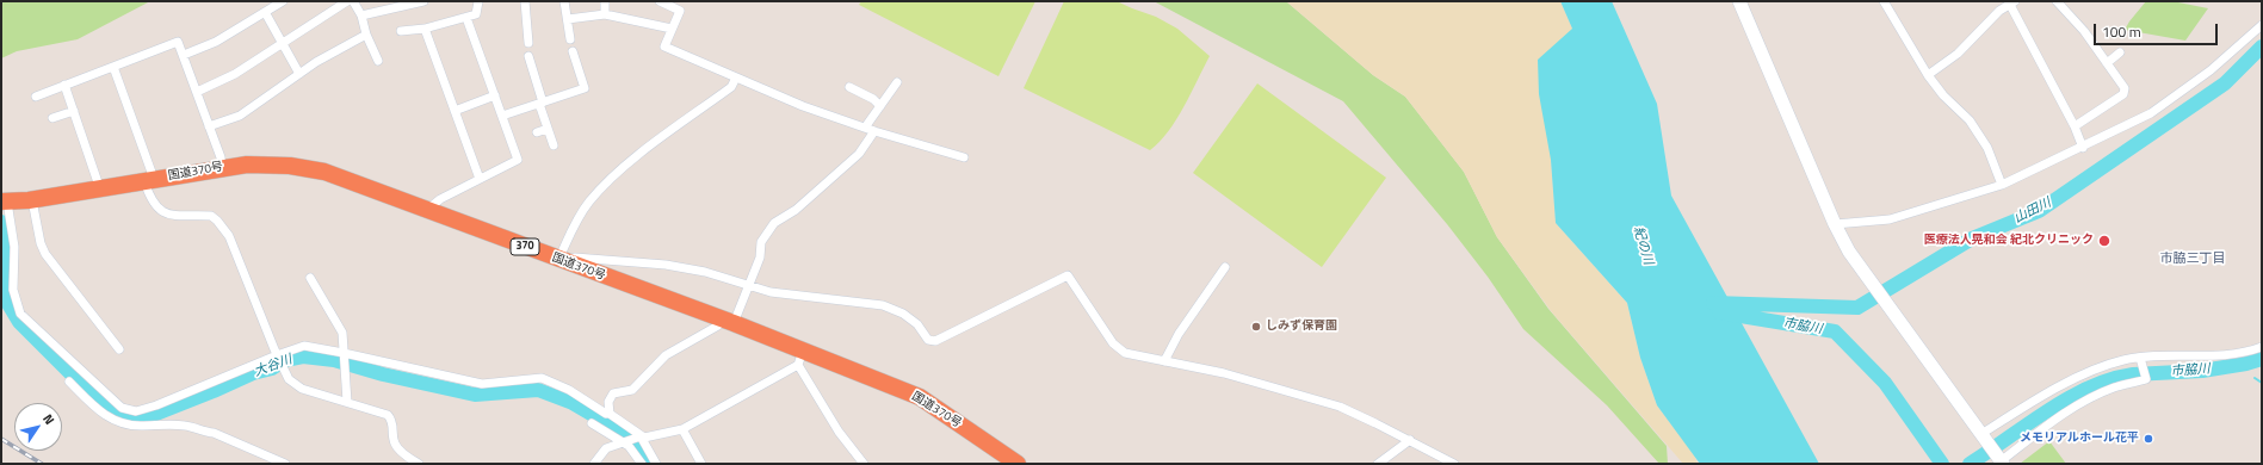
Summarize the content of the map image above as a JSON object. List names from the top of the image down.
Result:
{
  "streets": {
    "highway": ["国道370号", "370"]
  },
  "districts": ["市脇三丁目"],
  "water": [
    "山田川",
    "紀の川",
    "市脇川",
    "大谷川"
  ],
  "places": ["医療法人晃和会 紀北クリニック", "しみず保育園", "メモリアルホール花平"],
  "scale_bar": "100 m",
  "north": "top right"
}
